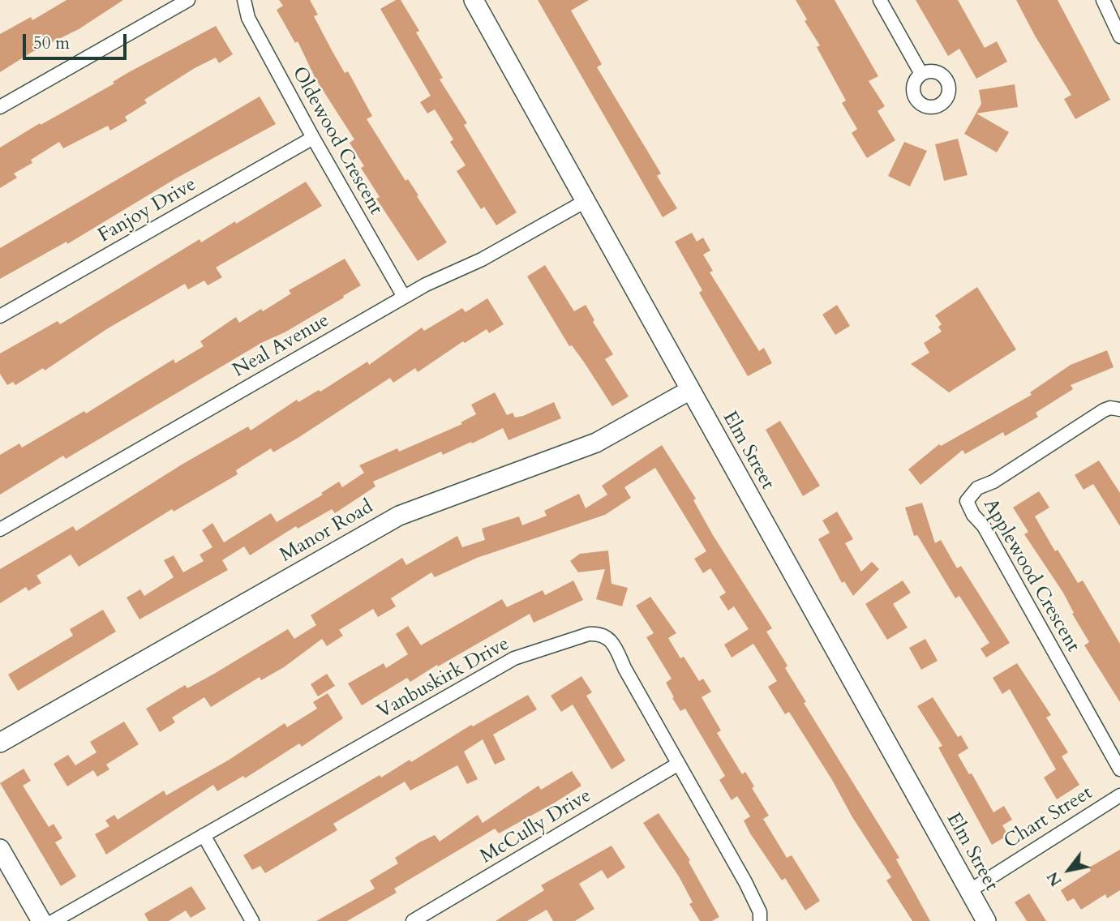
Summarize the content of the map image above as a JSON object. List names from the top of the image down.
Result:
{
  "streets": {
    "main road": ["Elm Street", "Manor Road"],
    "street": [
      "Oldewood Crescent",
      "Fanjoy Drive",
      "Neal Avenue",
      "Applewood Crescent",
      "Vanbuskirk Drive",
      "Chart Street",
      "McCully Drive"
    ]
  },
  "crossings": [
    ["Oldewood Crescent", "Fanjoy Drive"],
    ["Oldewood Crescent", "Neal Avenue"],
    ["Neal Avenue", "Elm Street"],
    ["Elm Street", "Manor Road"],
    ["Elm Street", "Chart Street"],
    ["Vanbuskirk Drive", "McCully Drive"]
  ],
  "scale_bar": "50 m",
  "north": "bottom left"
}
